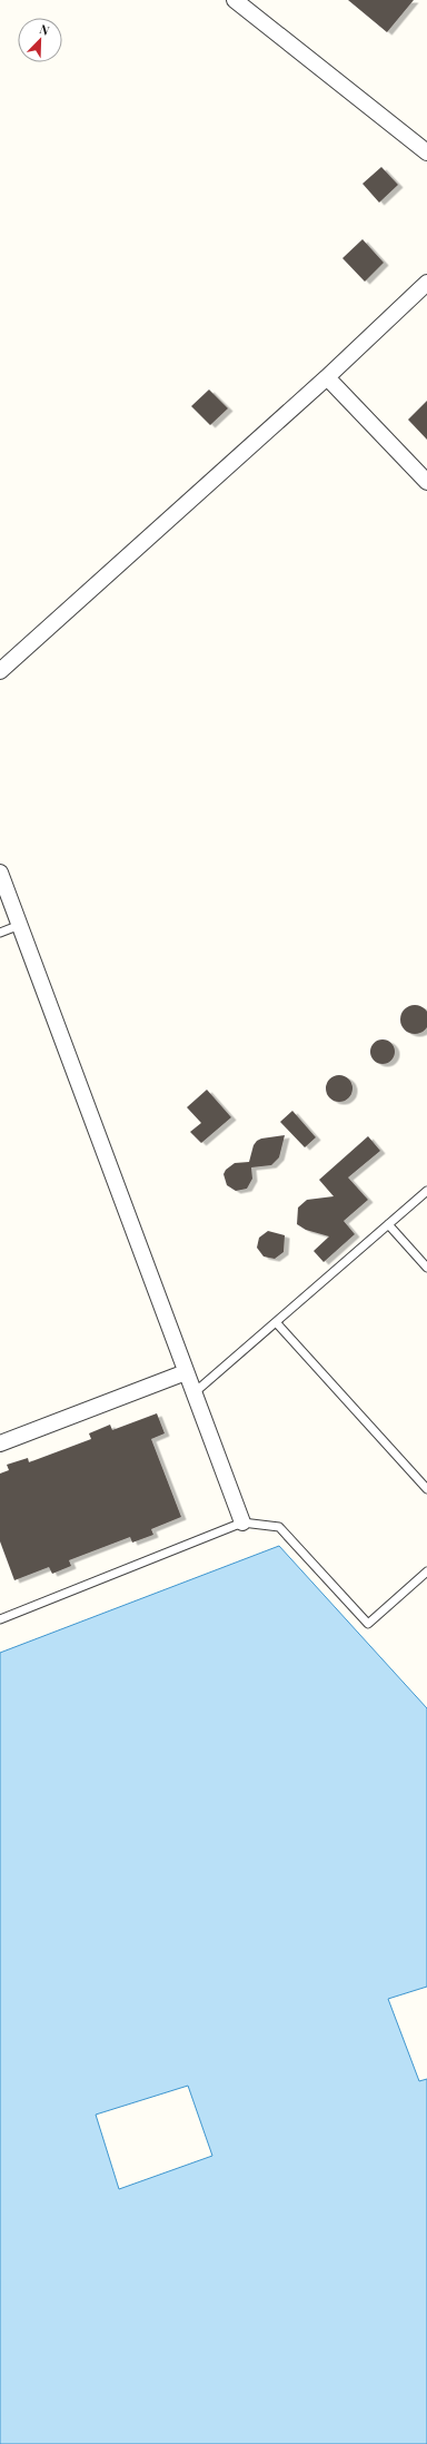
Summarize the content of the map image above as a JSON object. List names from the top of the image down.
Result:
{
  "north": "top right"
}
